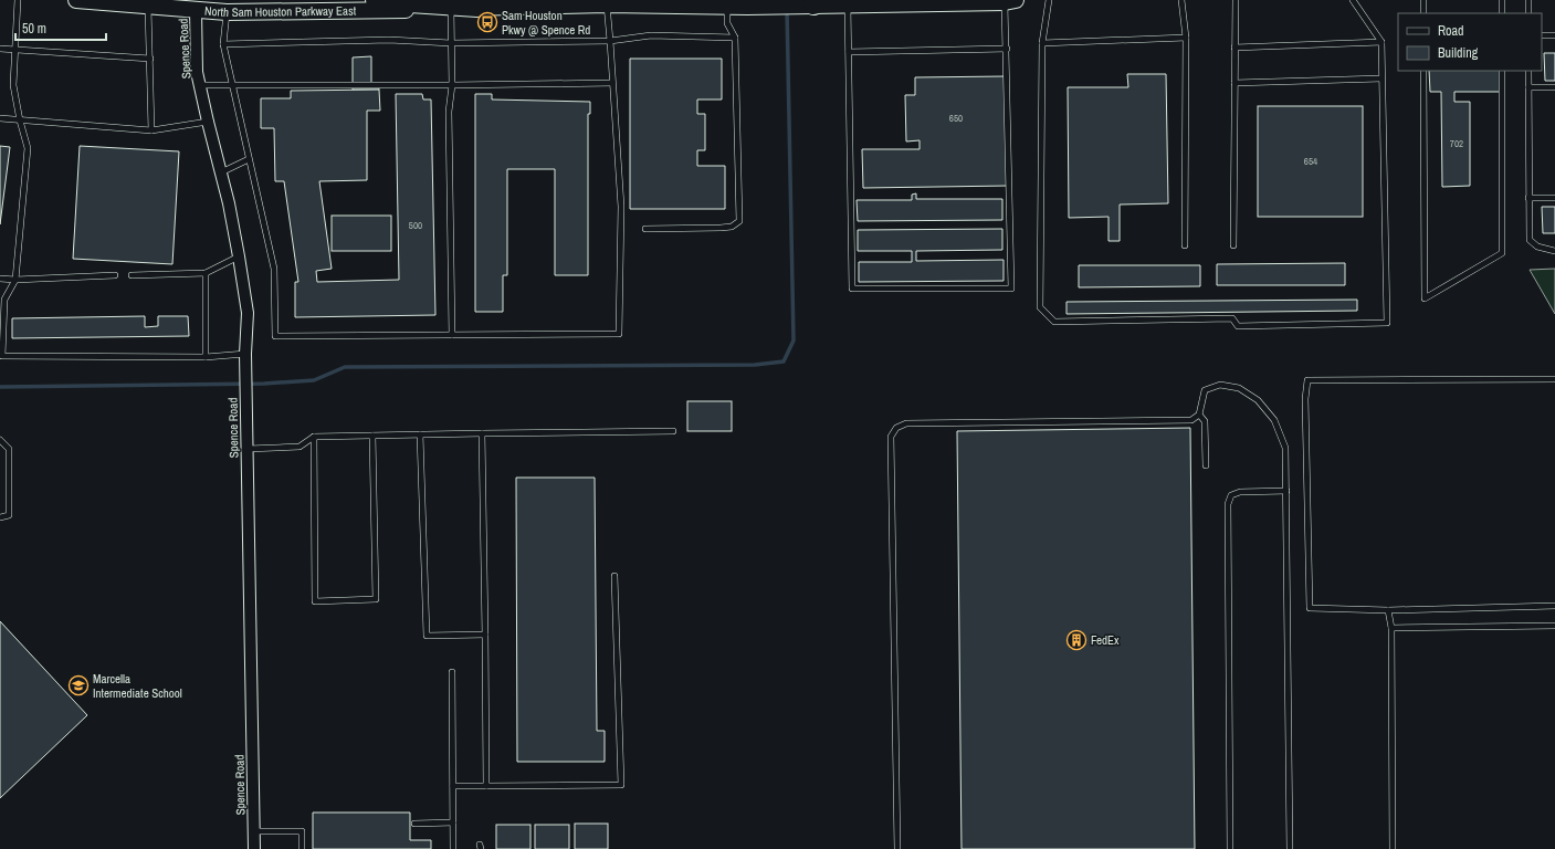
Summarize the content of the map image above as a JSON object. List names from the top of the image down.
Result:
{
  "streets": {
    "main road": ["North Sam Houston Parkway East"],
    "street": ["Spence Road"]
  },
  "crossings": [
    ["North Sam Houston Parkway East", "Spence Road"]
  ],
  "places": {
    "bus stop": ["Sam Houston Pkwy @ Spence Rd"],
    "building": ["FedEx"],
    "school or university": ["Marcella Intermediate School"]
  },
  "house_numbers": [
    "650",
    "702",
    "654",
    "500"
  ],
  "legend": ["Road", "Building"],
  "scale_bar": "50 m"
}
